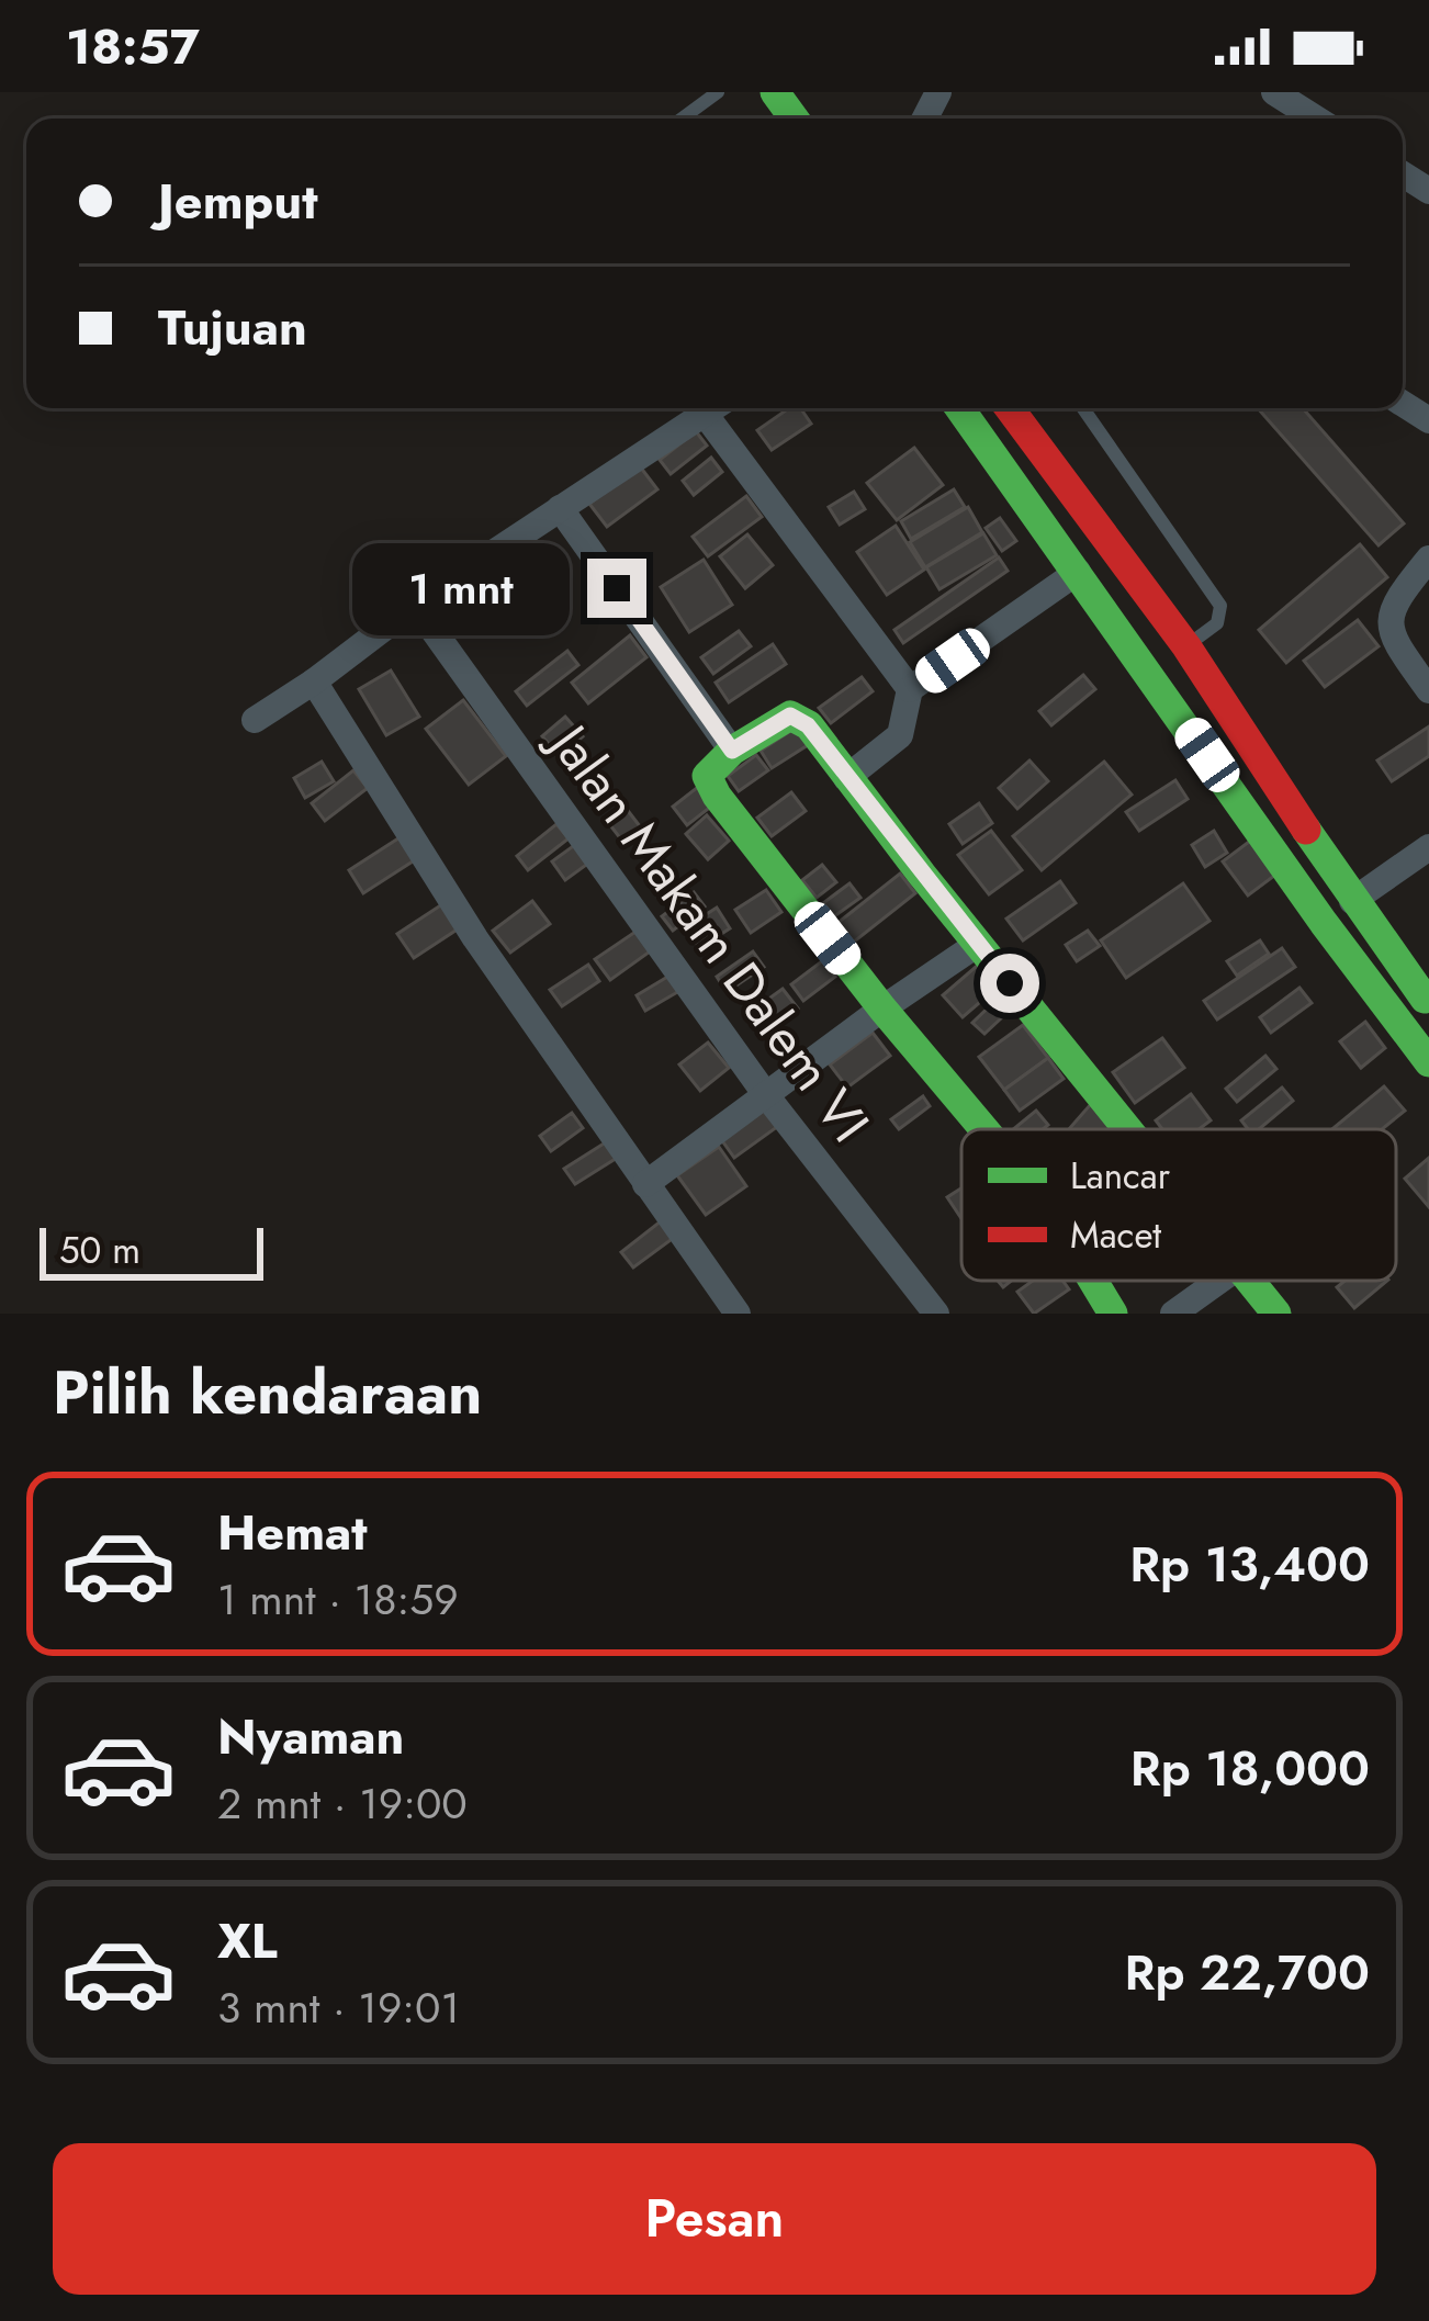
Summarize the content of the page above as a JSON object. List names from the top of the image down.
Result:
{
  "streets": {
    "street": ["Jalan Makam Dalem VI"]
  },
  "legend": ["Lancar", "Macet"],
  "scale_bar": "50 m",
  "page": {
    "status": "18:57",
    "banner": ["Jemput", "Tujuan"],
    "bubble": "1 mnt",
    "scale": "50 m",
    "heading": "Pilih kendaraan",
    "list": [
      {
        "name": "Hemat",
        "note": "1 mnt · 18:59",
        "value": "Rp 13,400"
      },
      {
        "name": "Nyaman",
        "note": "2 mnt · 19:00",
        "value": "Rp 18,000"
      },
      {
        "name": "XL",
        "note": "3 mnt · 19:01",
        "value": "Rp 22,700"
      }
    ],
    "buttons": "Pesan"
  }
}
